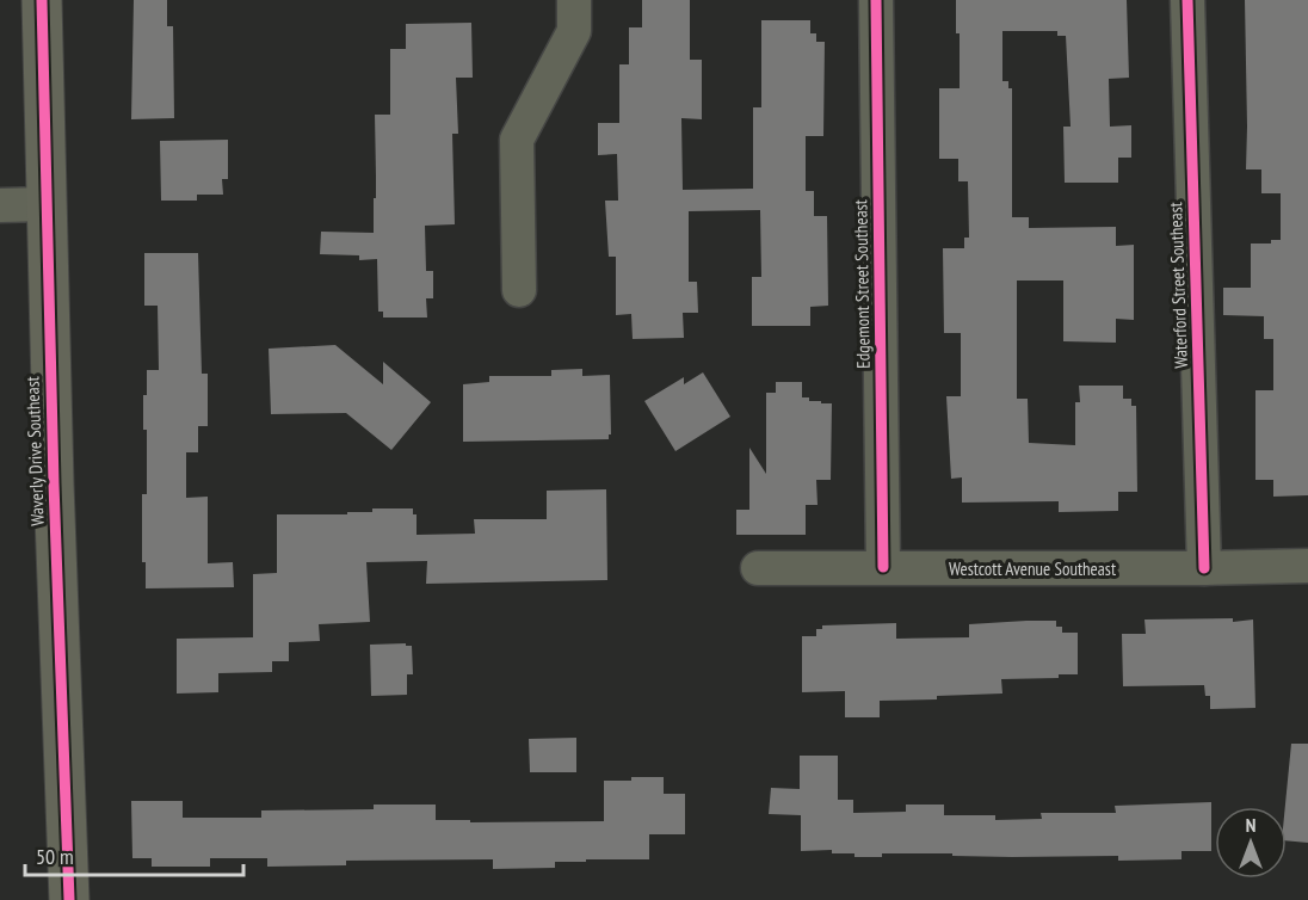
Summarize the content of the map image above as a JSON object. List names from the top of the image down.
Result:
{
  "streets": {
    "main road": ["Waverly Drive Southeast"],
    "street": ["Edgemont Street Southeast", "Waterford Street Southeast", "Westcott Avenue Southeast"]
  },
  "crossings": [
    ["Edgemont Street Southeast", "Westcott Avenue Southeast"],
    ["Waterford Street Southeast", "Westcott Avenue Southeast"]
  ],
  "scale_bar": "50 m",
  "north": "top"
}
